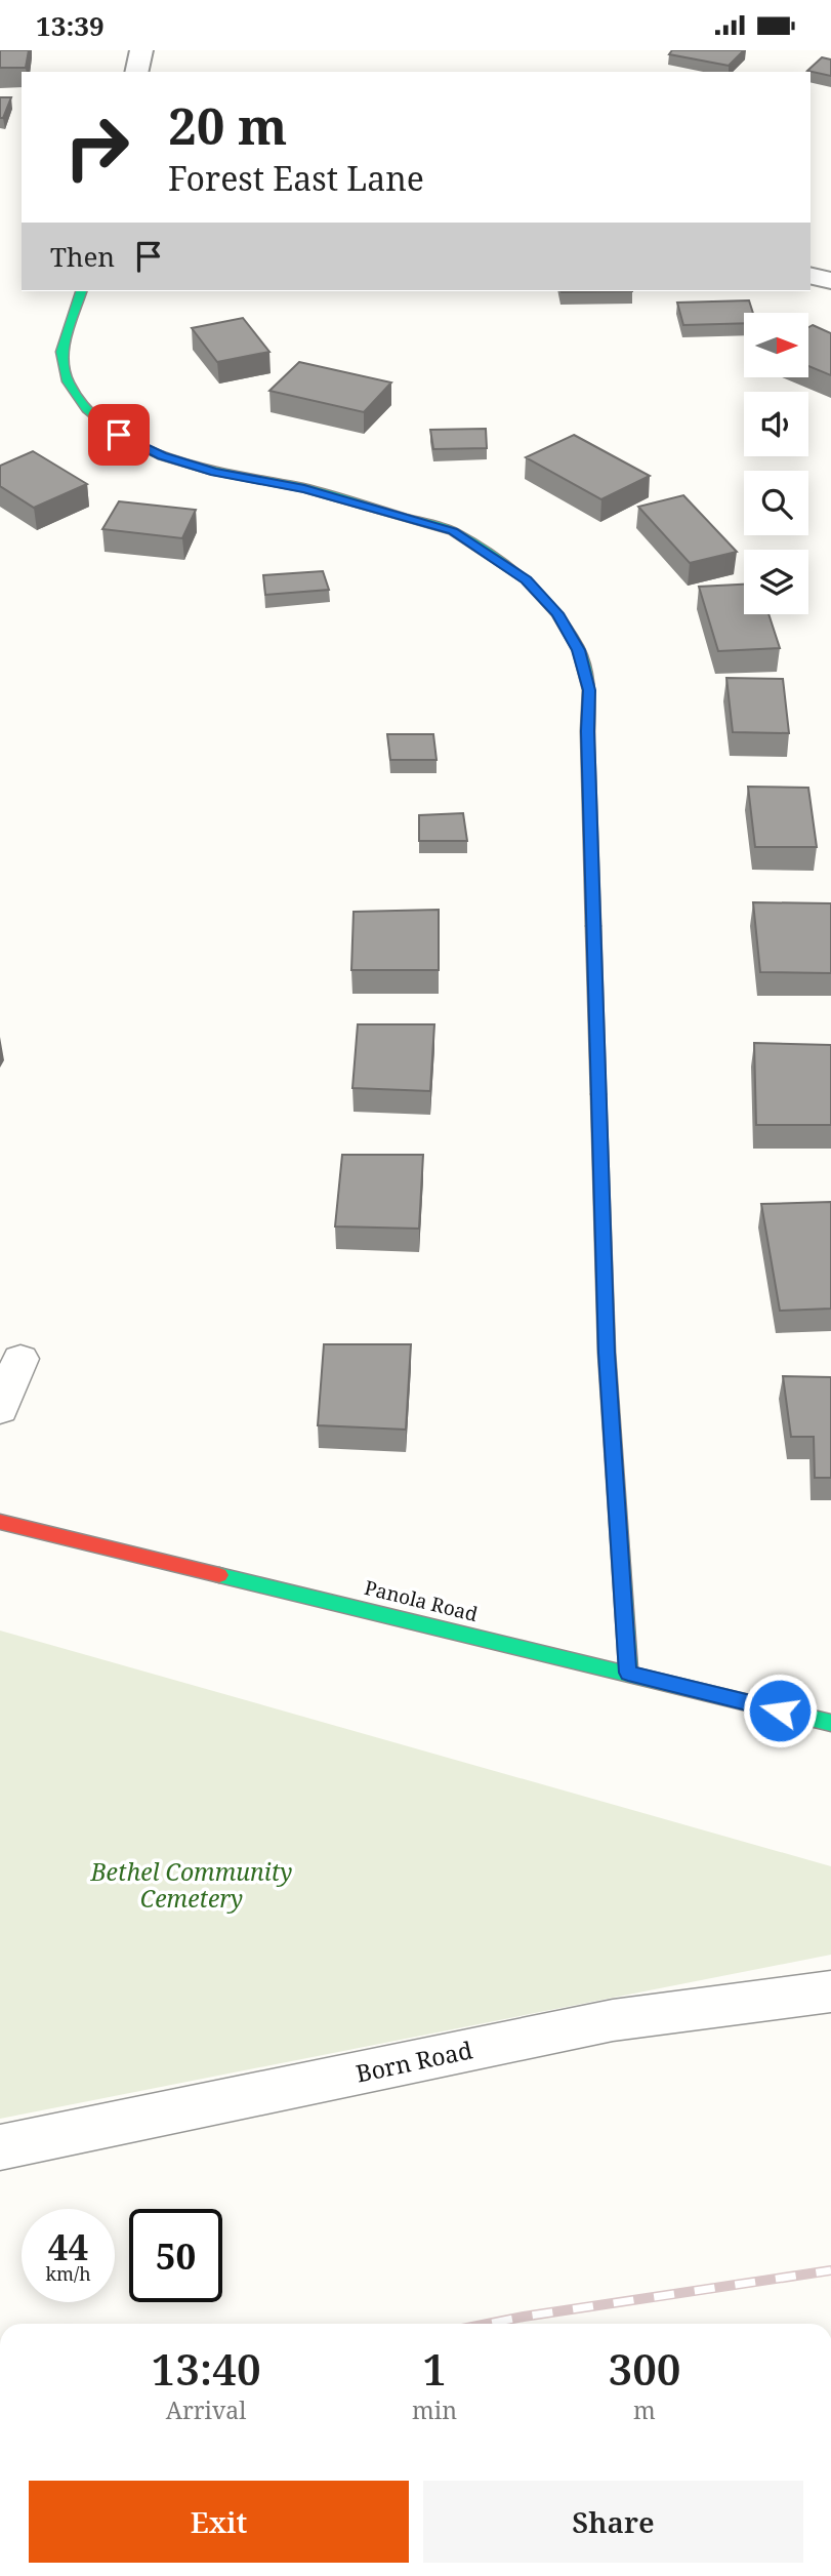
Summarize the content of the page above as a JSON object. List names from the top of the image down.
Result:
{
  "streets": {
    "street": ["Panola Road"],
    "lane": ["Born Road"]
  },
  "parks": ["Bethel Community Cemetery"],
  "north": "right",
  "page": {
    "status": "13:39",
    "turn": ["20 m", "Forest East Lane"],
    "then": "Then",
    "speed": "44 km/h",
    "limit": "50",
    "eta": [
      "13:40",
      "Arrival",
      "1",
      "min",
      "300",
      "m"
    ],
    "buttons": ["Exit", "Share"]
  }
}
